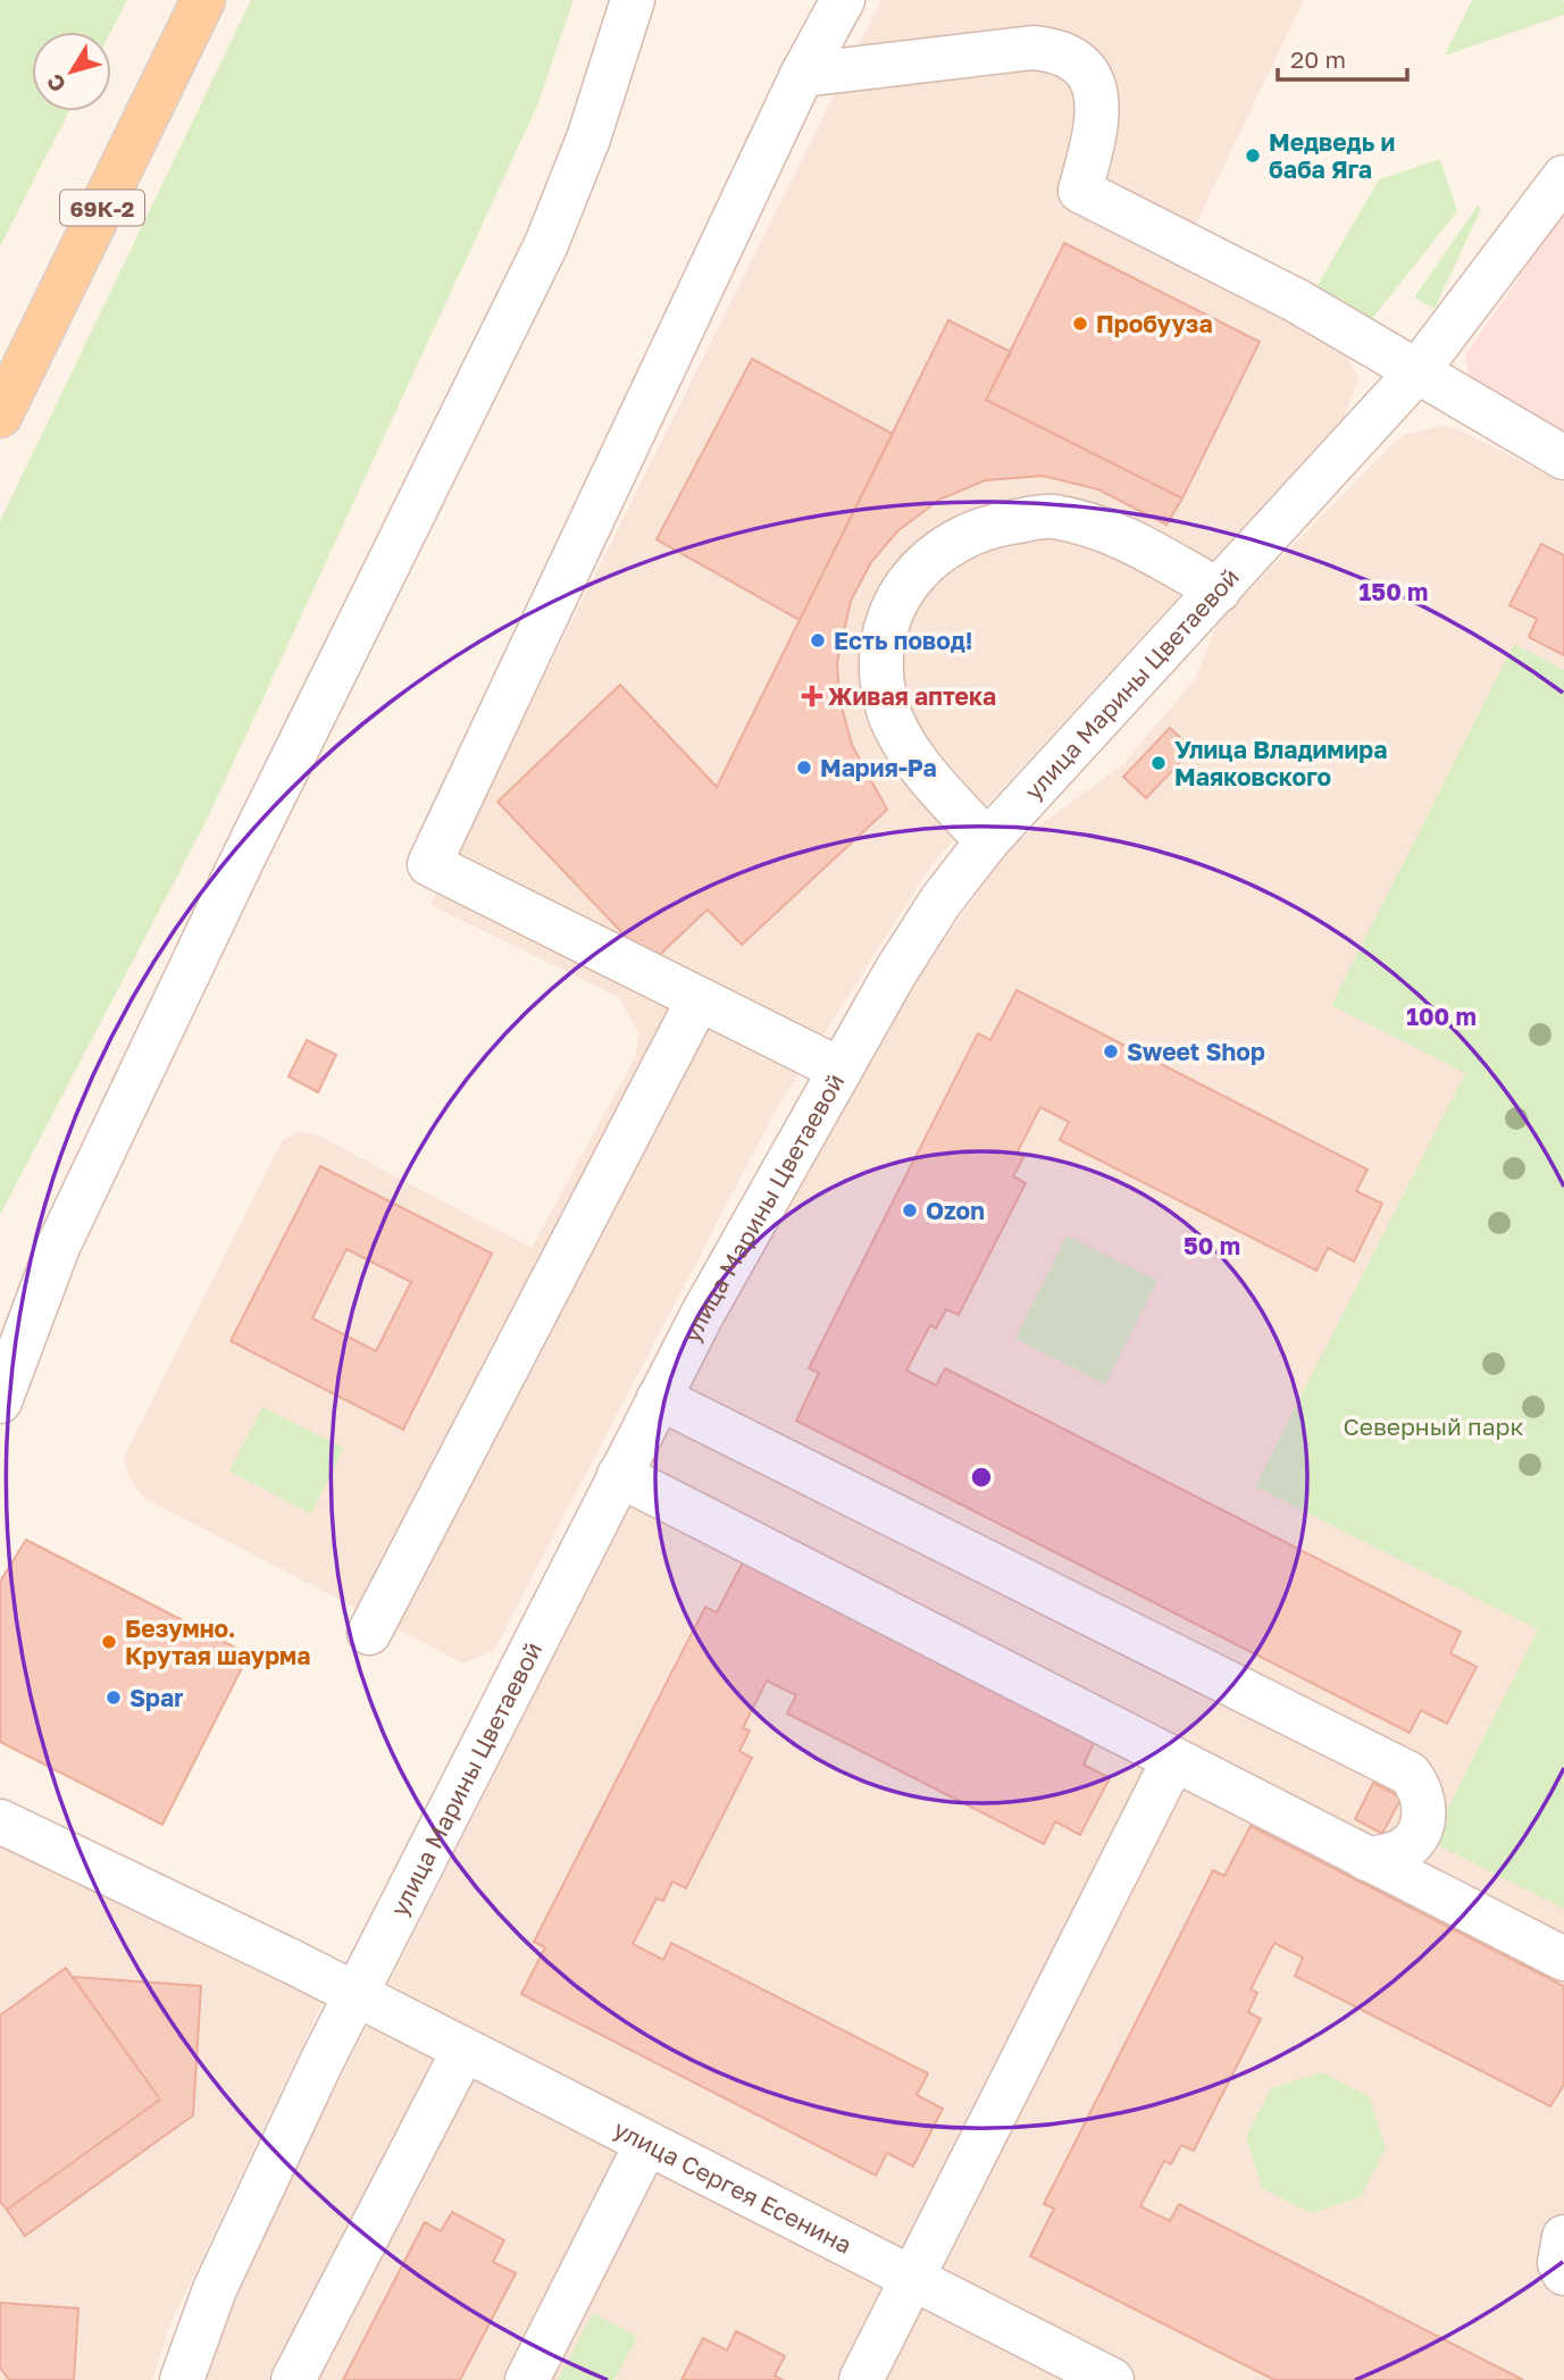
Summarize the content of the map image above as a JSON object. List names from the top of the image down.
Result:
{
  "streets": {
    "main road": ["69К-2"],
    "street": ["улица Марины Цветаевой", "улица Сергея Есенина"]
  },
  "crossings": [
    ["улица Марины Цветаевой", "улица Сергея Есенина"]
  ],
  "parks": ["Северный парк"],
  "places": {
    "other": [
      "Медведь и баба Яга",
      "Пробууза",
      "Есть повод!",
      "Улица Владимира Маяковского",
      "Мария-Ра",
      "Sweet Shop",
      "Ozon",
      "Безумно. Крутая шаурма",
      "Spar"
    ],
    "health": ["Живая аптека"]
  },
  "scale_bar": "20 m",
  "north": "bottom left",
  "rings": ["150 m", "100 m", "50 m"]
}
